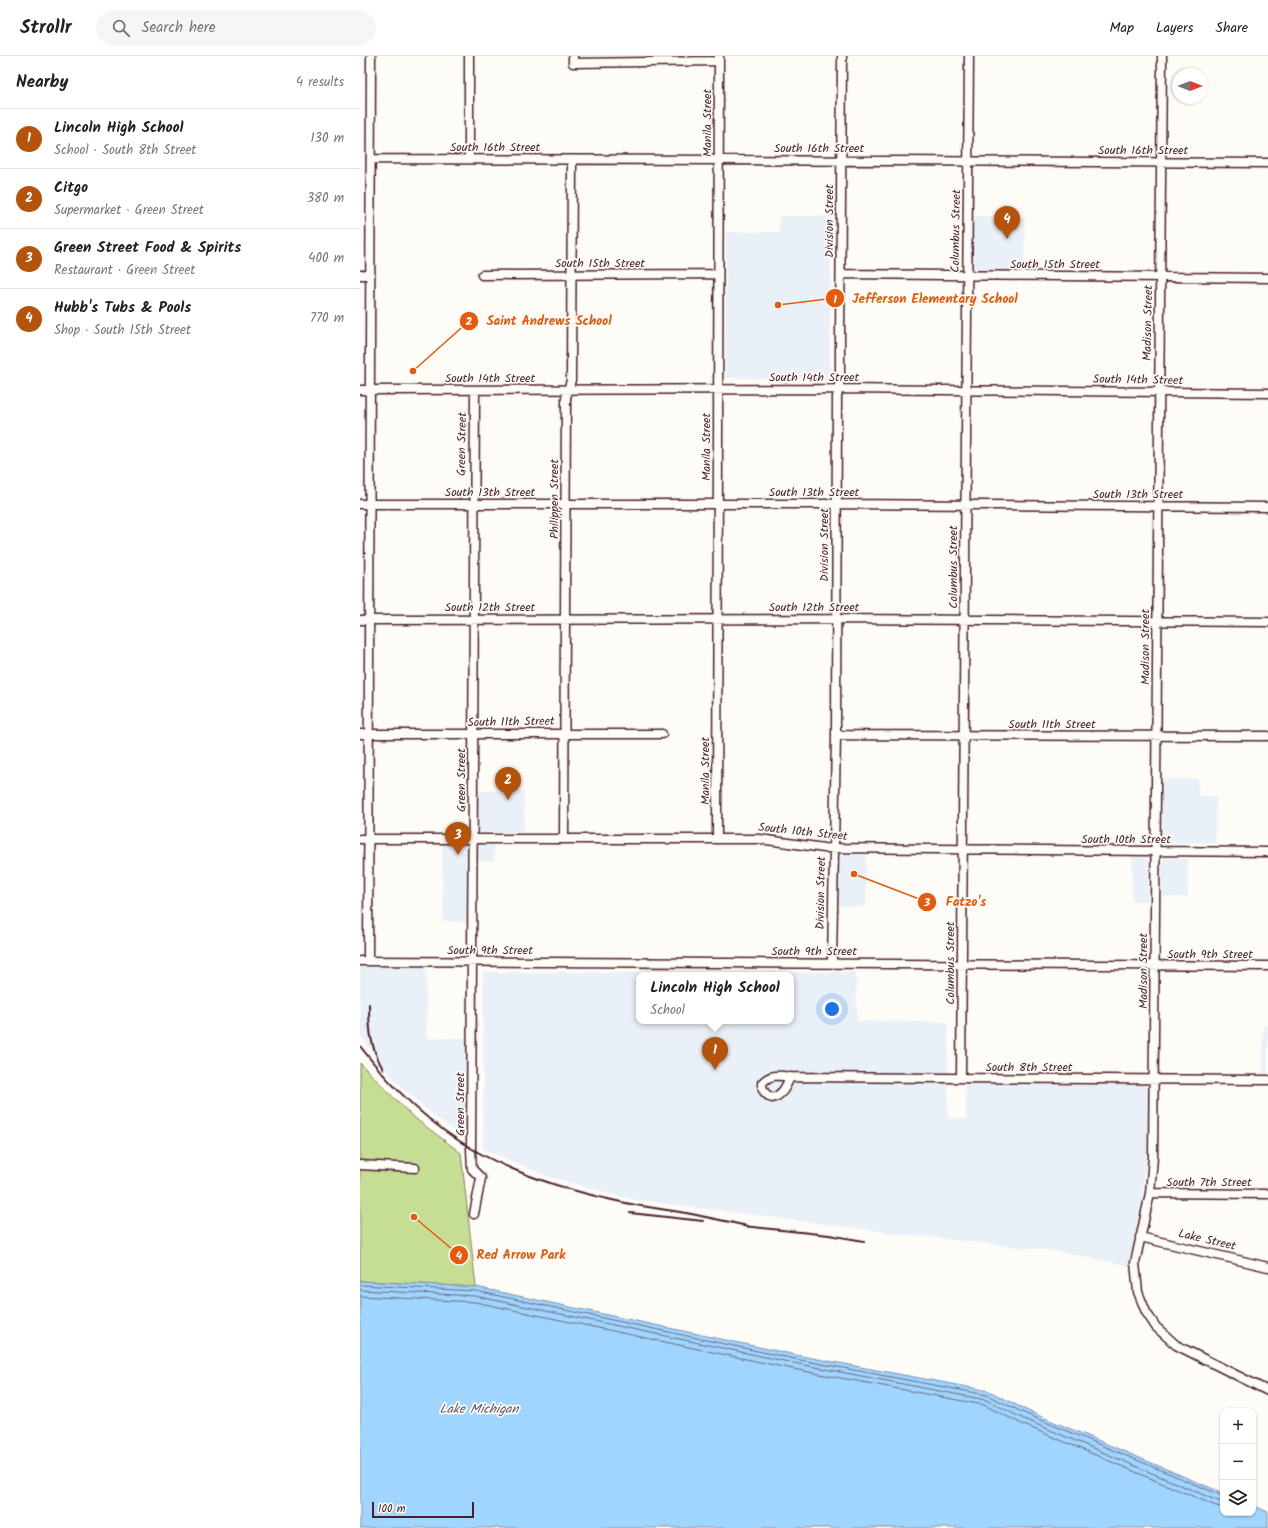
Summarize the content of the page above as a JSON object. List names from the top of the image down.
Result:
{
  "streets": {
    "street": [
      "Manila Street",
      "South 16th Street",
      "Division Street",
      "Columbus Street",
      "South 15th Street",
      "Madison Street",
      "South 14th Street",
      "Green Street",
      "South 13th Street",
      "Philippen Street",
      "South 12th Street",
      "South 11th Street",
      "South 10th Street",
      "South 9th Street",
      "South 8th Street",
      "South 7th Street",
      "Lake Street"
    ]
  },
  "crossings": [
    ["Manila Street", "South 16th Street"],
    ["Manila Street", "South 15th Street"],
    ["Manila Street", "South 14th Street"],
    ["Manila Street", "South 13th Street"],
    ["Manila Street", "South 12th Street"],
    ["Manila Street", "South 10th Street"],
    ["South 16th Street", "Division Street"],
    ["South 16th Street", "Columbus Street"],
    ["South 16th Street", "Madison Street"],
    ["South 16th Street", "Philippen Street"],
    ["Division Street", "South 15th Street"],
    ["Division Street", "South 14th Street"],
    ["Division Street", "South 13th Street"],
    ["Division Street", "South 12th Street"],
    ["Division Street", "South 11th Street"],
    ["Division Street", "South 10th Street"],
    ["Division Street", "South 9th Street"],
    ["Columbus Street", "South 15th Street"],
    ["Columbus Street", "South 14th Street"],
    ["Columbus Street", "South 13th Street"],
    ["Columbus Street", "South 12th Street"],
    ["Columbus Street", "South 11th Street"],
    ["Columbus Street", "South 10th Street"],
    ["Columbus Street", "South 9th Street"],
    ["Columbus Street", "South 8th Street"],
    ["South 15th Street", "Madison Street"],
    ["South 15th Street", "Philippen Street"],
    ["Madison Street", "South 14th Street"],
    ["Madison Street", "South 13th Street"],
    ["Madison Street", "South 12th Street"],
    ["Madison Street", "South 11th Street"],
    ["Madison Street", "South 10th Street"],
    ["Madison Street", "South 9th Street"],
    ["Madison Street", "South 8th Street"],
    ["Madison Street", "South 7th Street"],
    ["Madison Street", "Lake Street"],
    ["South 14th Street", "Green Street"],
    ["South 14th Street", "Philippen Street"],
    ["Green Street", "South 13th Street"],
    ["Green Street", "South 12th Street"],
    ["Green Street", "South 11th Street"],
    ["Green Street", "South 10th Street"],
    ["Green Street", "South 9th Street"],
    ["South 13th Street", "Philippen Street"],
    ["Philippen Street", "South 12th Street"],
    ["Philippen Street", "South 11th Street"],
    ["Philippen Street", "South 10th Street"]
  ],
  "water": ["Lake Michigan"],
  "places": [
    "Jefferson Elementary School",
    "Saint Andrews School",
    "Fatzo's",
    "Red Arrow Park"
  ],
  "scale_bar": "100 m",
  "north": "right",
  "page": {
    "header": "Strollr",
    "search": "Search here",
    "nav": ["Map", "Layers", "Share"],
    "heading": ["Nearby", "4 results"],
    "list": [
      {
        "mark": "1",
        "name": "Lincoln High School",
        "note": "School · South 8th Street",
        "value": "130 m"
      },
      {
        "mark": "2",
        "name": "Citgo",
        "note": "Supermarket · Green Street",
        "value": "380 m"
      },
      {
        "mark": "3",
        "name": "Green Street Food & Spirits",
        "note": "Restaurant · Green Street",
        "value": "400 m"
      },
      {
        "mark": "4",
        "name": "Hubb's Tubs & Pools",
        "note": "Shop · South 15th Street",
        "value": "770 m"
      }
    ],
    "pins": [
      "4",
      "2",
      "3",
      "1"
    ],
    "popup": ["Lincoln High School", "School"],
    "map_buttons": ["+", "−"],
    "scale": "100 m"
  }
}
